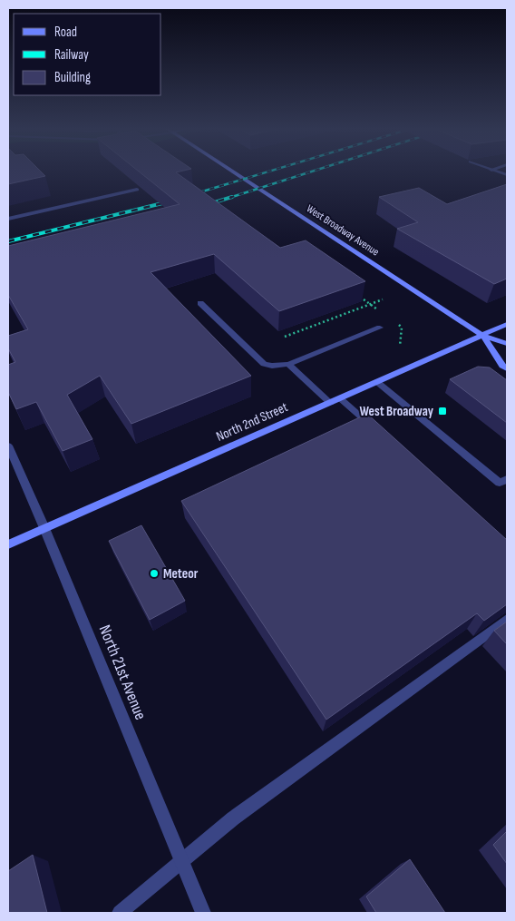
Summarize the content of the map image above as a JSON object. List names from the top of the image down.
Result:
{
  "streets": {
    "main road": ["West Broadway Avenue", "North 2nd Street"],
    "street": ["North 21st Avenue"]
  },
  "crossings": [
    ["West Broadway Avenue", "North 2nd Street"],
    ["North 2nd Street", "North 21st Avenue"]
  ],
  "places": {
    "transit": ["West Broadway"],
    "other": ["Meteor"]
  },
  "legend": ["Road", "Railway", "Building"]
}
